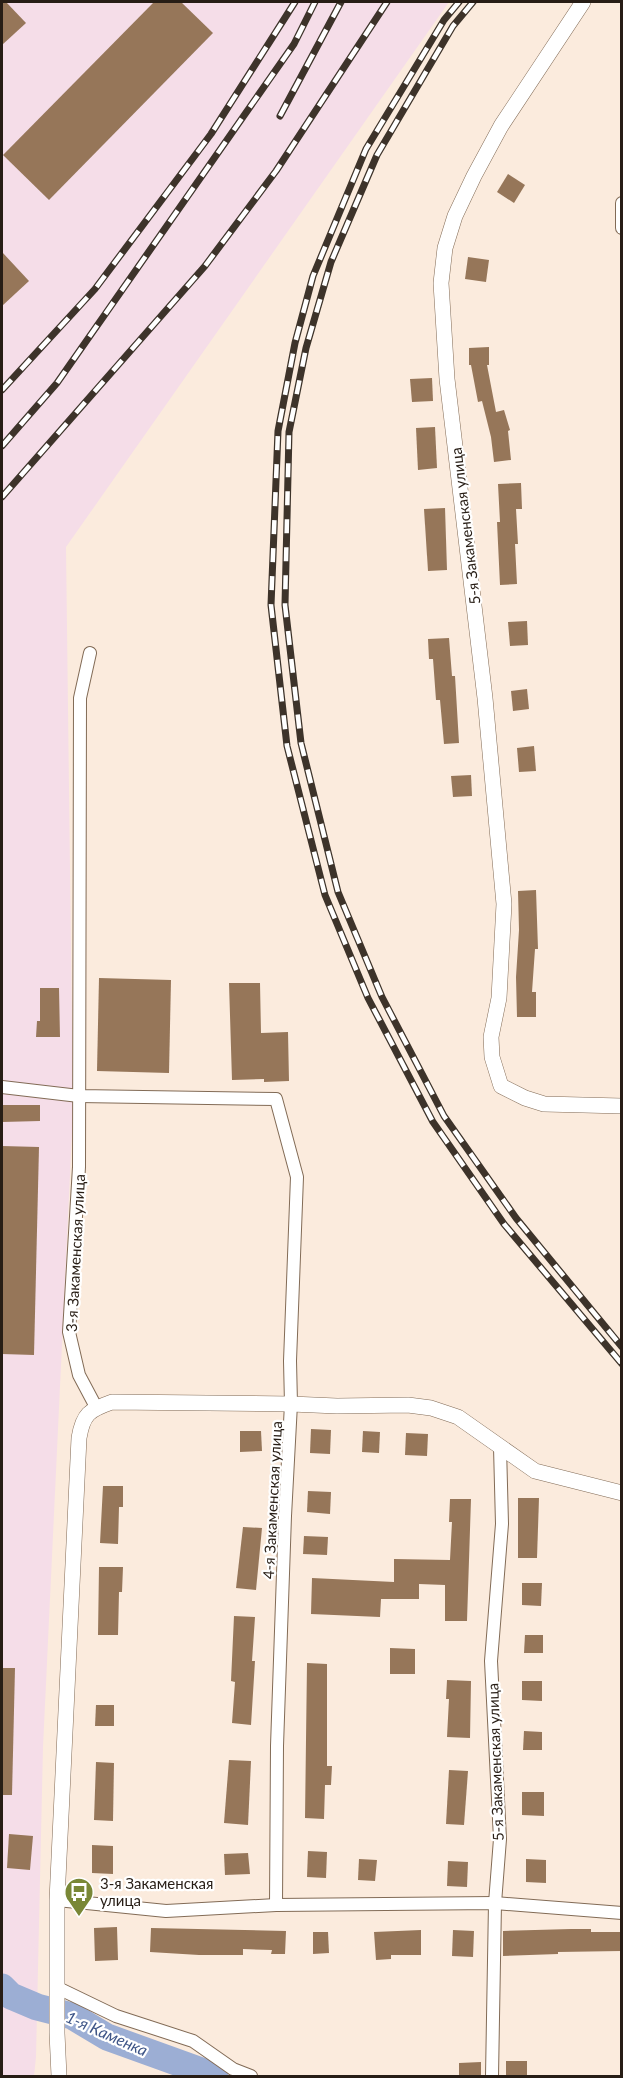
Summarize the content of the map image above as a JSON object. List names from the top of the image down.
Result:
{
  "streets": {
    "street": ["5-я Закаменская улица", "3-я Закаменская улица", "4-я Закаменская улица"]
  },
  "crossings": [
    ["3-я Закаменская улица", "4-я Закаменская улица"]
  ],
  "water": ["1-я Каменка"],
  "places": {
    "bus stop": ["3-я Закаменская улица"]
  }
}
